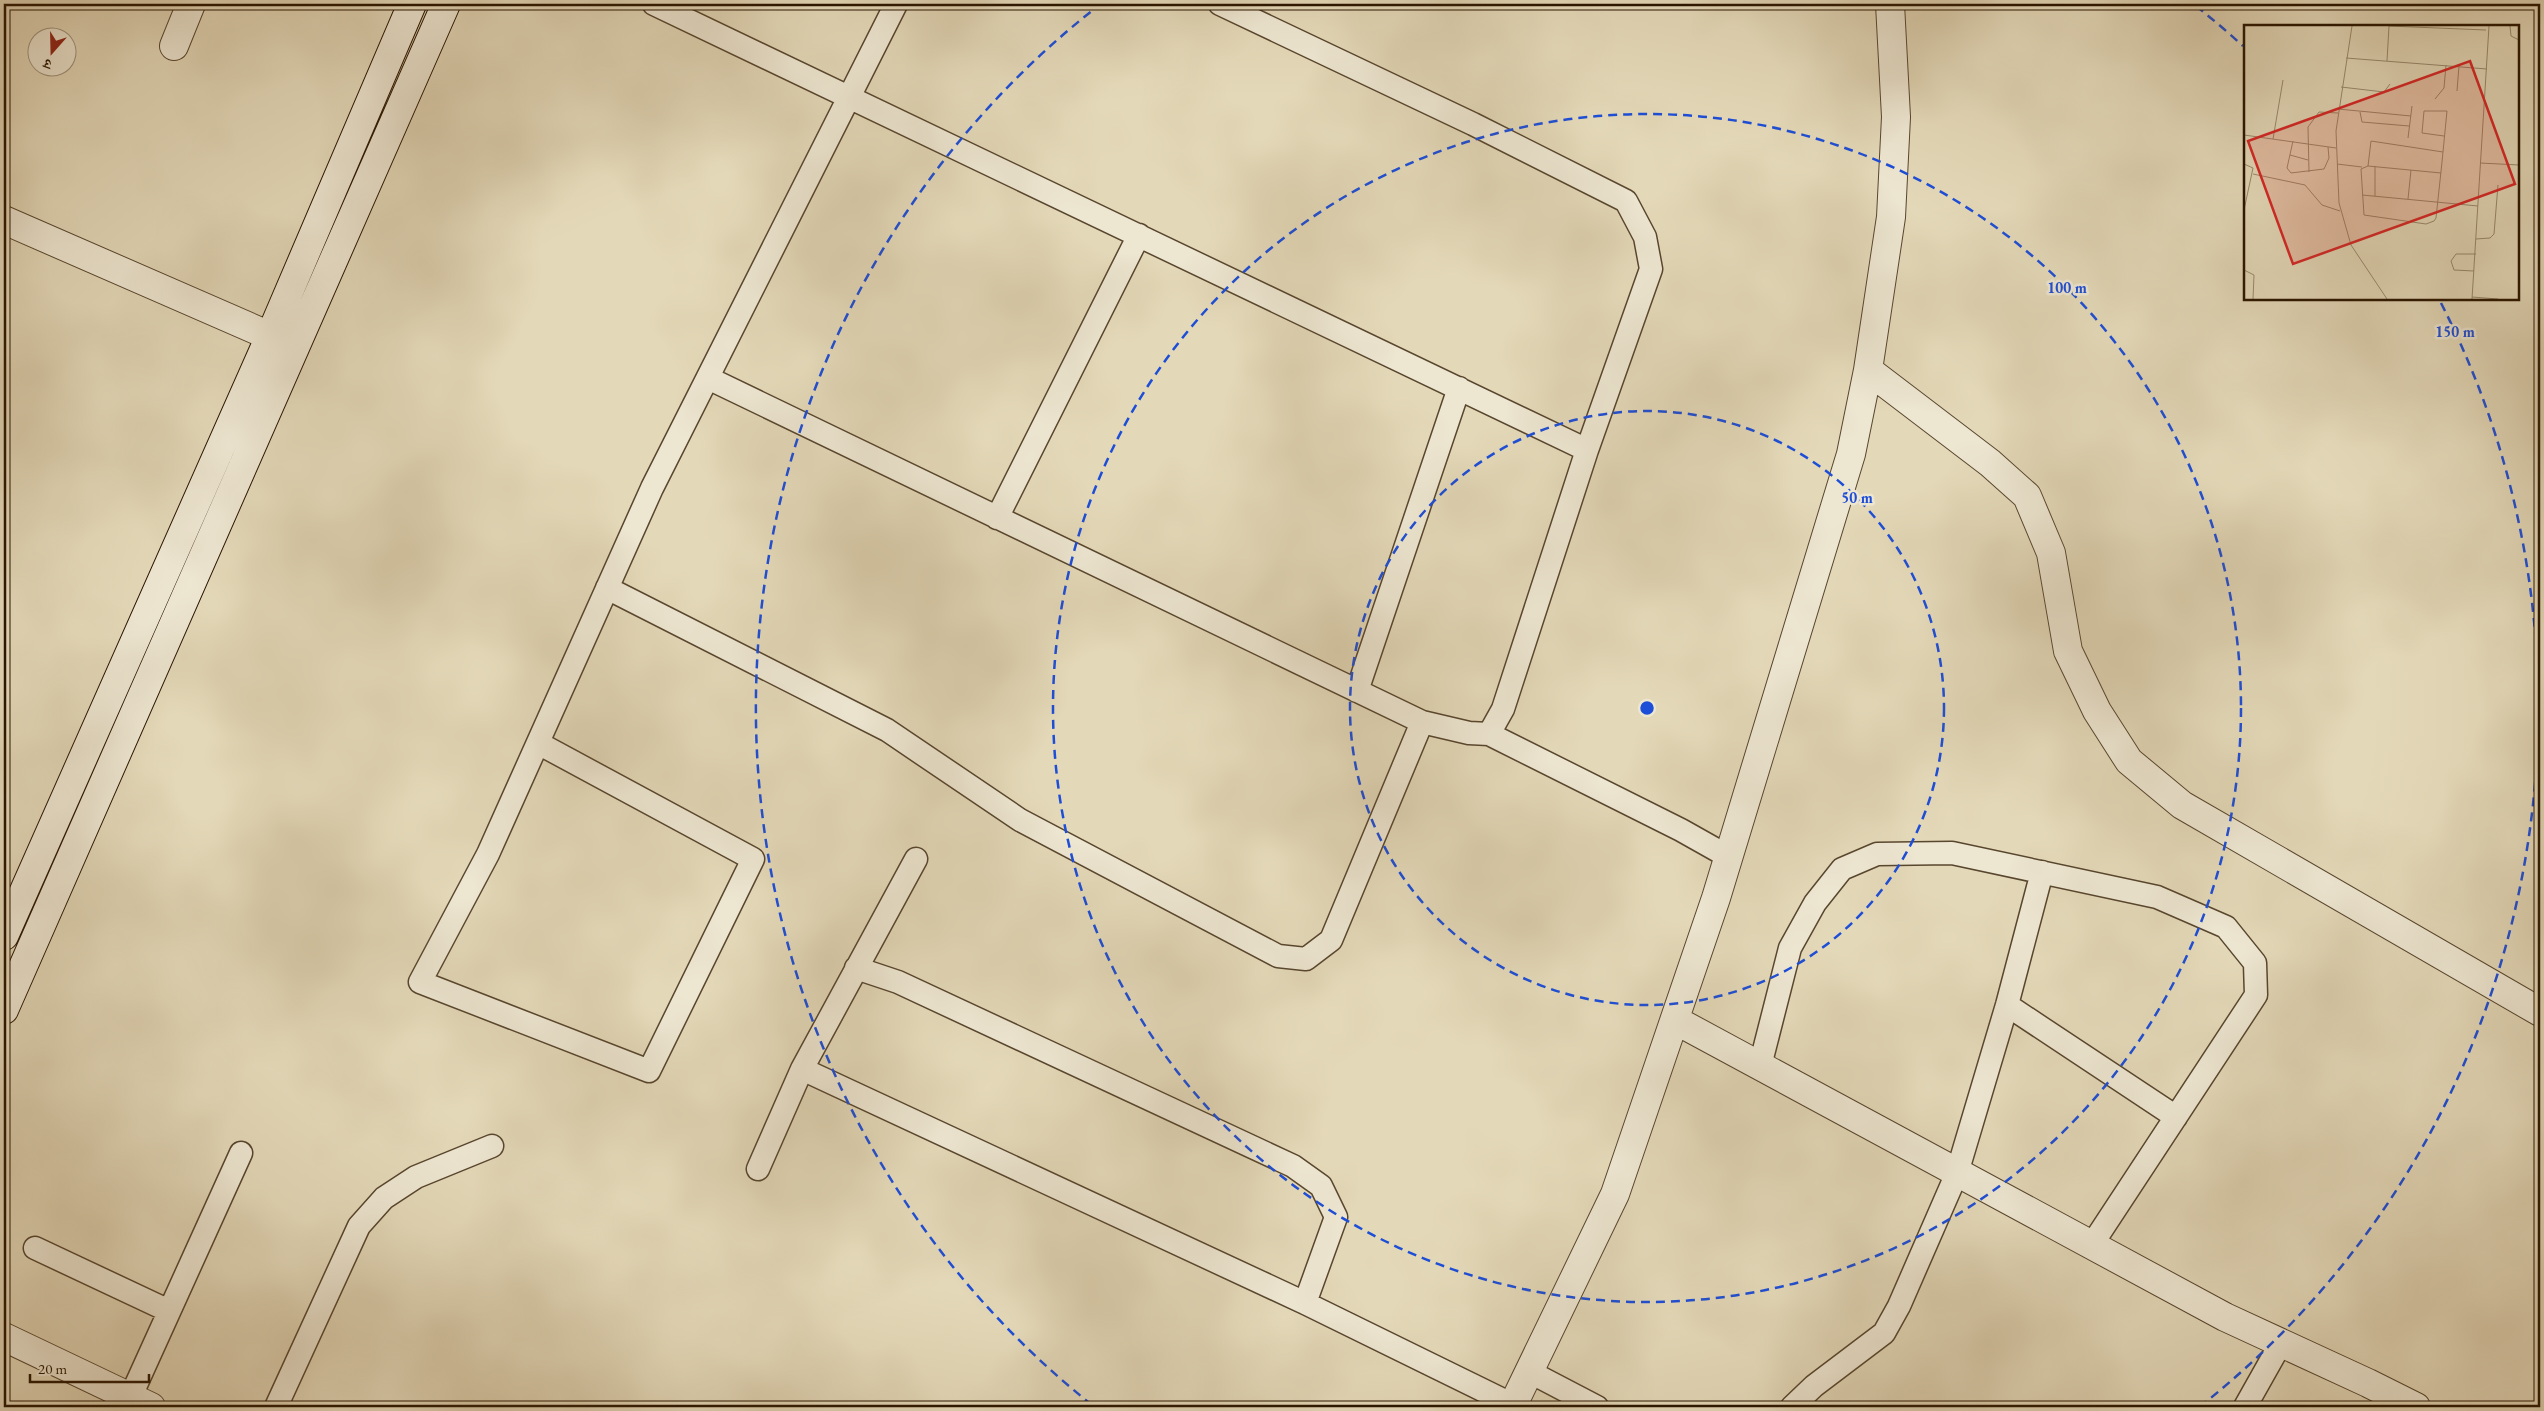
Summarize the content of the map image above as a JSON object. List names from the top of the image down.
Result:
{
  "scale_bar": "20 m",
  "north": "bottom",
  "rings": ["100 m", "150 m", "50 m"]
}
